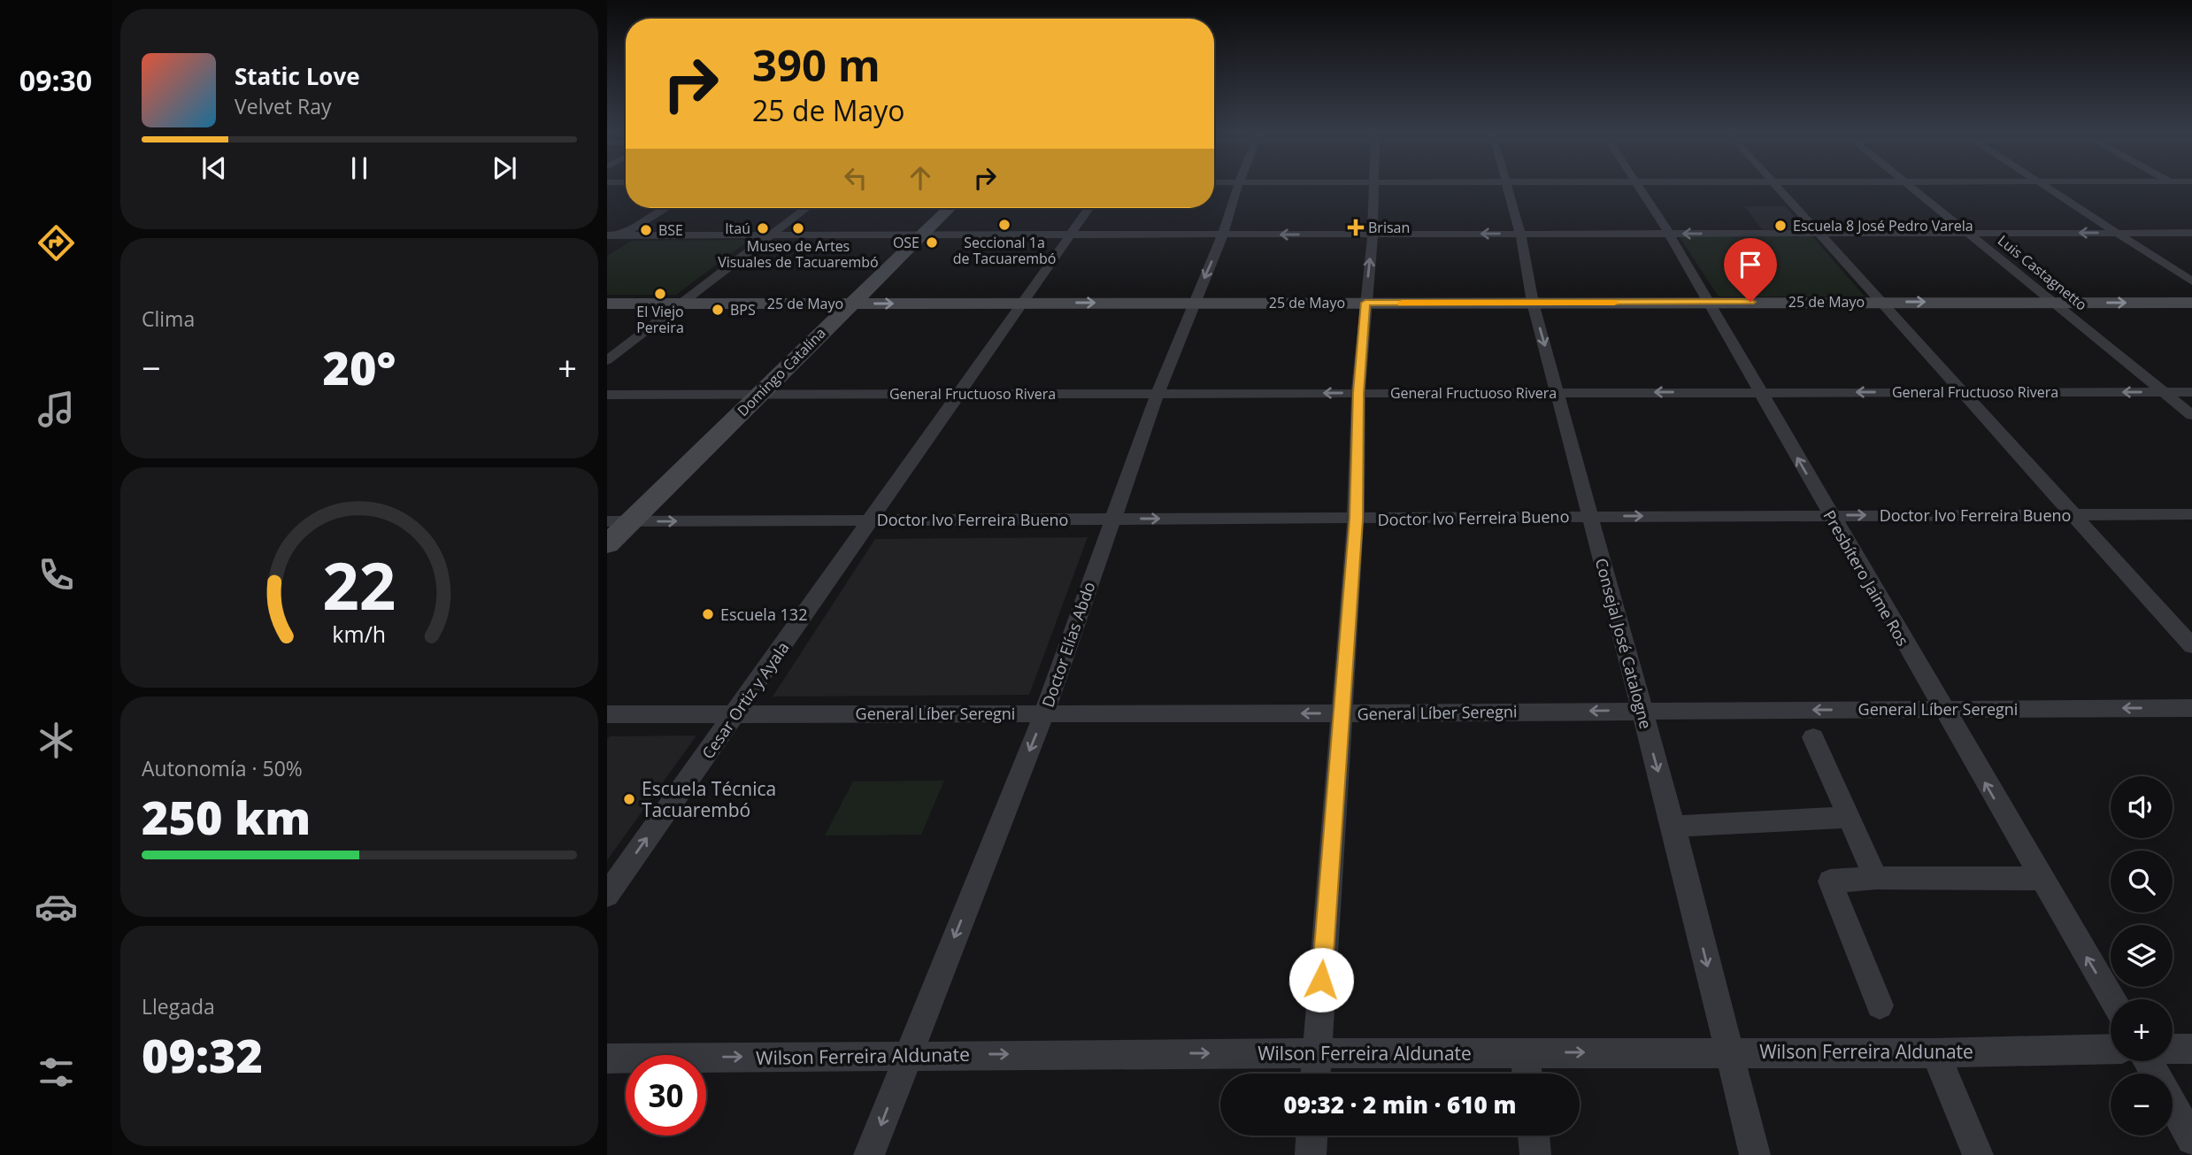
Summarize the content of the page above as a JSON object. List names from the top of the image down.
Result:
{
  "streets": {
    "street": [
      "Luis Castagnetto",
      "25 de Mayo",
      "Domingo Catalina",
      "General Fructuoso Rivera",
      "Doctor Ivo Ferreira Bueno",
      "Presbítero Jaime Ros",
      "Consejal José Catalogne",
      "Doctor Elías Abdo",
      "Cesar Ortiz y Ayala",
      "General Líber Seregni",
      "Wilson Ferreira Aldunate"
    ]
  },
  "crossings": [
    ["Luis Castagnetto", "25 de Mayo"],
    ["Luis Castagnetto", "General Fructuoso Rivera"],
    ["25 de Mayo", "Domingo Catalina"],
    ["25 de Mayo", "Presbítero Jaime Ros"],
    ["25 de Mayo", "Consejal José Catalogne"],
    ["25 de Mayo", "Doctor Elías Abdo"],
    ["25 de Mayo", "Cesar Ortiz y Ayala"],
    ["Domingo Catalina", "General Fructuoso Rivera"],
    ["Domingo Catalina", "Doctor Ivo Ferreira Bueno"],
    ["General Fructuoso Rivera", "Presbítero Jaime Ros"],
    ["General Fructuoso Rivera", "Consejal José Catalogne"],
    ["General Fructuoso Rivera", "Doctor Elías Abdo"],
    ["General Fructuoso Rivera", "Cesar Ortiz y Ayala"],
    ["Doctor Ivo Ferreira Bueno", "Presbítero Jaime Ros"],
    ["Doctor Ivo Ferreira Bueno", "Consejal José Catalogne"],
    ["Doctor Ivo Ferreira Bueno", "Doctor Elías Abdo"],
    ["Doctor Ivo Ferreira Bueno", "Cesar Ortiz y Ayala"],
    ["Presbítero Jaime Ros", "General Líber Seregni"],
    ["Consejal José Catalogne", "General Líber Seregni"],
    ["Consejal José Catalogne", "Wilson Ferreira Aldunate"],
    ["Doctor Elías Abdo", "General Líber Seregni"],
    ["Doctor Elías Abdo", "Wilson Ferreira Aldunate"],
    ["Cesar Ortiz y Ayala", "General Líber Seregni"]
  ],
  "one_way": [
    "Doctor Ivo Ferreira Bueno",
    "Consejal José Catalogne",
    "Doctor Elías Abdo",
    "General Líber Seregni",
    "Wilson Ferreira Aldunate"
  ],
  "places": {
    "other": [
      "Seccional 1a de Tacuarembó",
      "Escuela 8 José Pedro Varela",
      "Itaú",
      "Museo de Artes Visuales de Tacuarembó",
      "BSE",
      "OSE",
      "El Viejo Pereira",
      "BPS",
      "Escuela 132",
      "Escuela Técnica Tacuarembó"
    ],
    "health": ["Brisan"]
  },
  "page": {
    "tabs": "09:30",
    "turn": ["390 m", "25 de Mayo"],
    "song": ["Static Love", "Velvet Ray"],
    "tile": [
      "Clima",
      ["Autonomía · 50%", "250 km"],
      ["Llegada", "09:32"]
    ],
    "heat": ["−", "20°", "+"],
    "map_buttons": ["+", "−"],
    "limit": "30",
    "trip": "09:32 · 2 min · 610 m",
    "gauge": ["22", "km/h"]
  }
}
